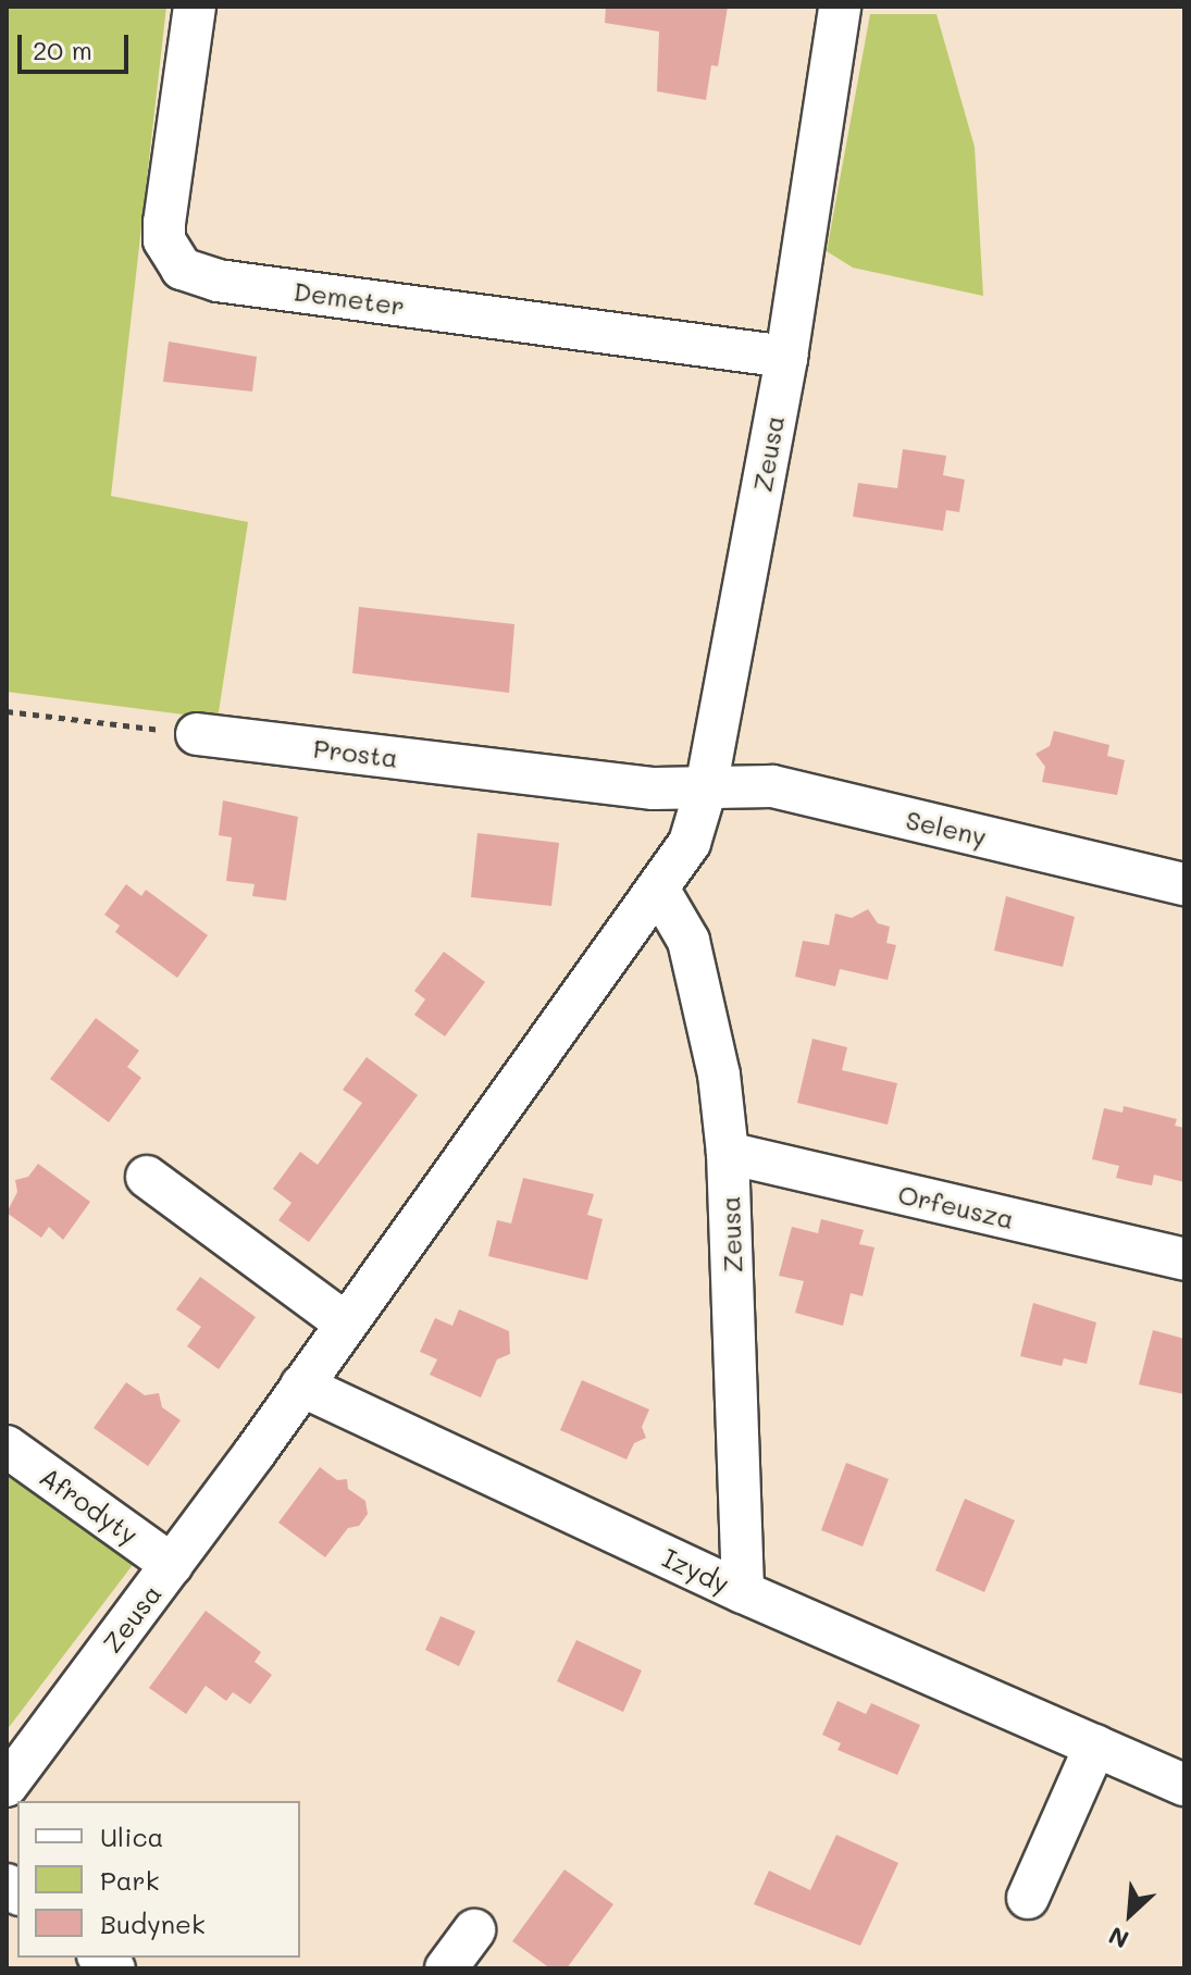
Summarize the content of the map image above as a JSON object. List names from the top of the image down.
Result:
{
  "streets": {
    "street": [
      "Demeter",
      "Zeusa",
      "Prosta",
      "Seleny",
      "Orfeusza",
      "Afrodyty",
      "Izydy"
    ]
  },
  "crossings": [
    ["Demeter", "Zeusa"],
    ["Zeusa", "Prosta"],
    ["Zeusa", "Seleny"],
    ["Zeusa", "Orfeusza"],
    ["Zeusa", "Afrodyty"],
    ["Zeusa", "Izydy"],
    ["Prosta", "Seleny"]
  ],
  "legend": ["Ulica", "Park", "Budynek"],
  "scale_bar": "20 m",
  "north": "bottom left"
}
